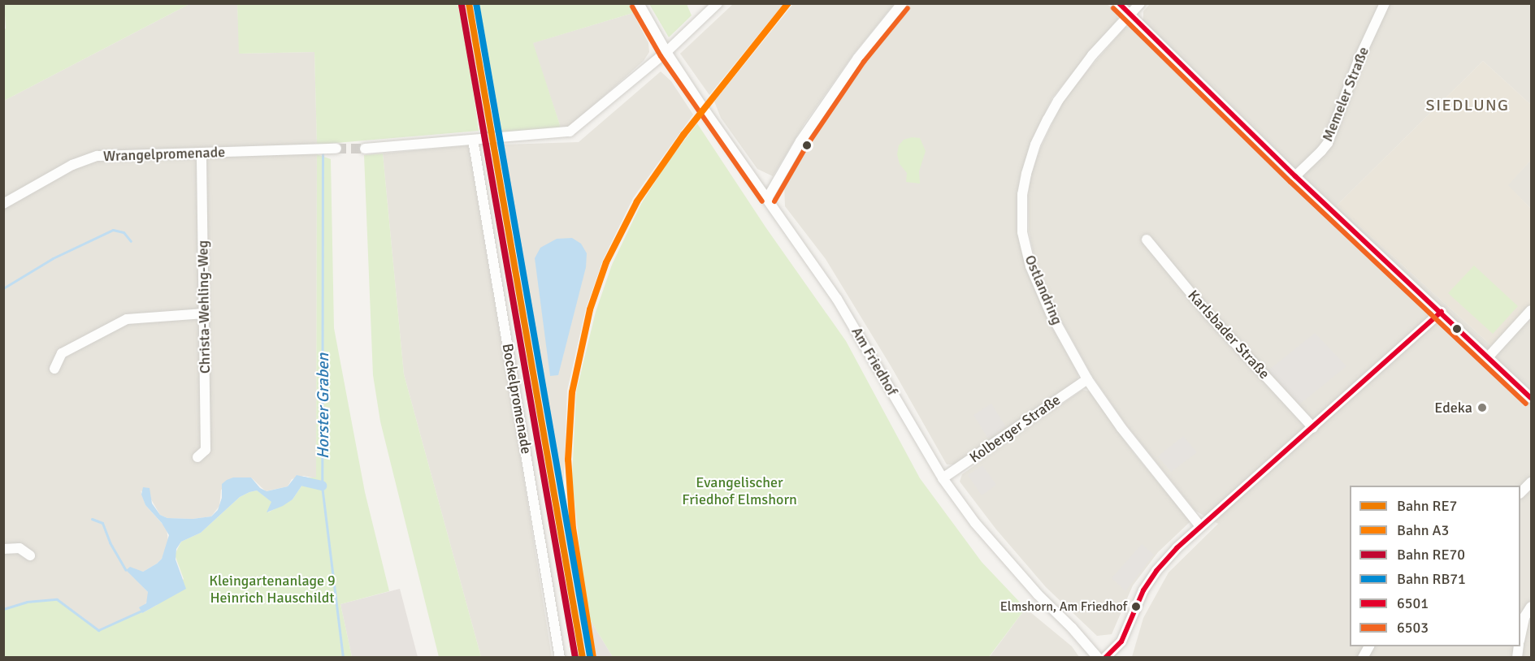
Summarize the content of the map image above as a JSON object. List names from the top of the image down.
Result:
{
  "streets": {
    "street": [
      "Memeler Straße",
      "Wrangelpromenade",
      "Ostlandring",
      "Christa-Wehling-Weg",
      "Karlsbader Straße",
      "Am Friedhof",
      "Bockelpromenade",
      "Kolberger Straße"
    ]
  },
  "crossings": [
    ["Wrangelpromenade", "Christa-Wehling-Weg"],
    ["Ostlandring", "Kolberger Straße"],
    ["Am Friedhof", "Kolberger Straße"]
  ],
  "districts": ["SIEDLUNG"],
  "water": ["Horster Graben"],
  "parks": ["Evangelischer Friedhof Elmshorn", "Kleingartenanlage 9 Heinrich Hauschildt"],
  "places": ["Edeka", "Elmshorn, Am Friedhof"],
  "lines": [
    "rail line RE7",
    "rail line A3",
    "rail line RB71",
    "transit line 6501",
    "rail line RE70",
    "transit line 6503"
  ],
  "legend": [
    "Bahn RE7",
    "Bahn A3",
    "Bahn RE70",
    "Bahn RB71",
    "6501",
    "6503"
  ]
}
